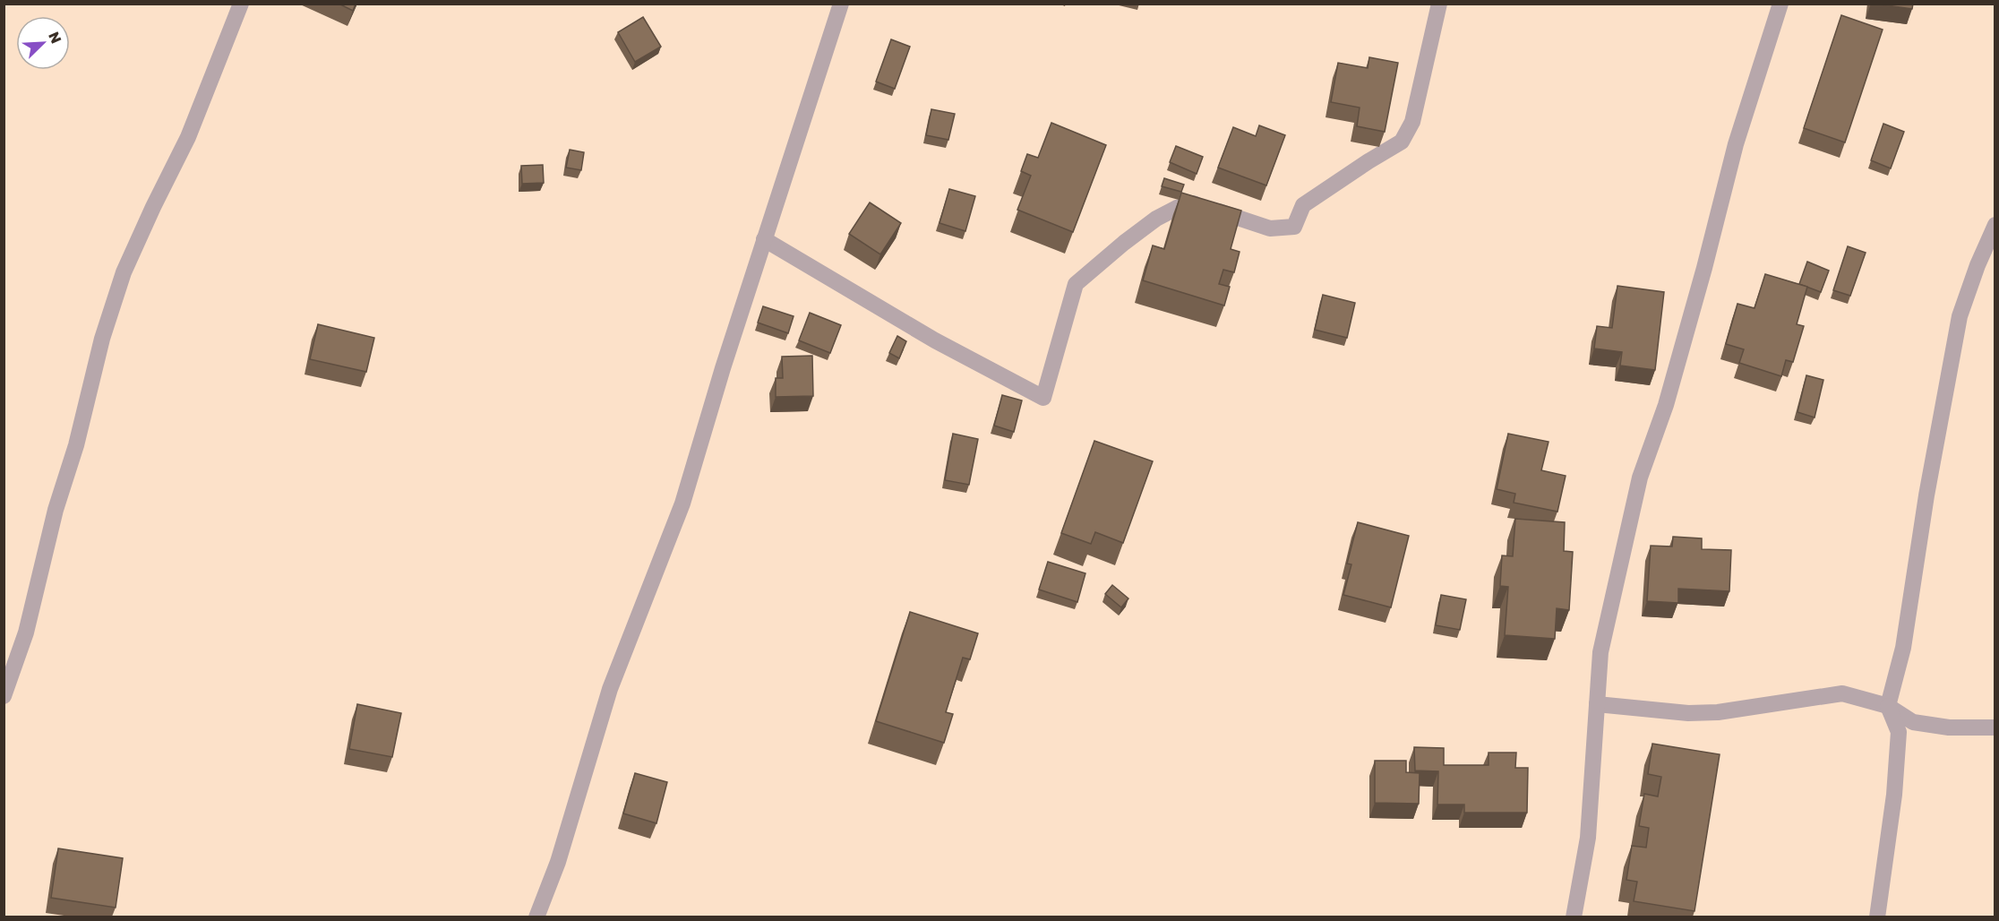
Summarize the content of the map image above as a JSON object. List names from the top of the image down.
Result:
{
  "north": "top right"
}
